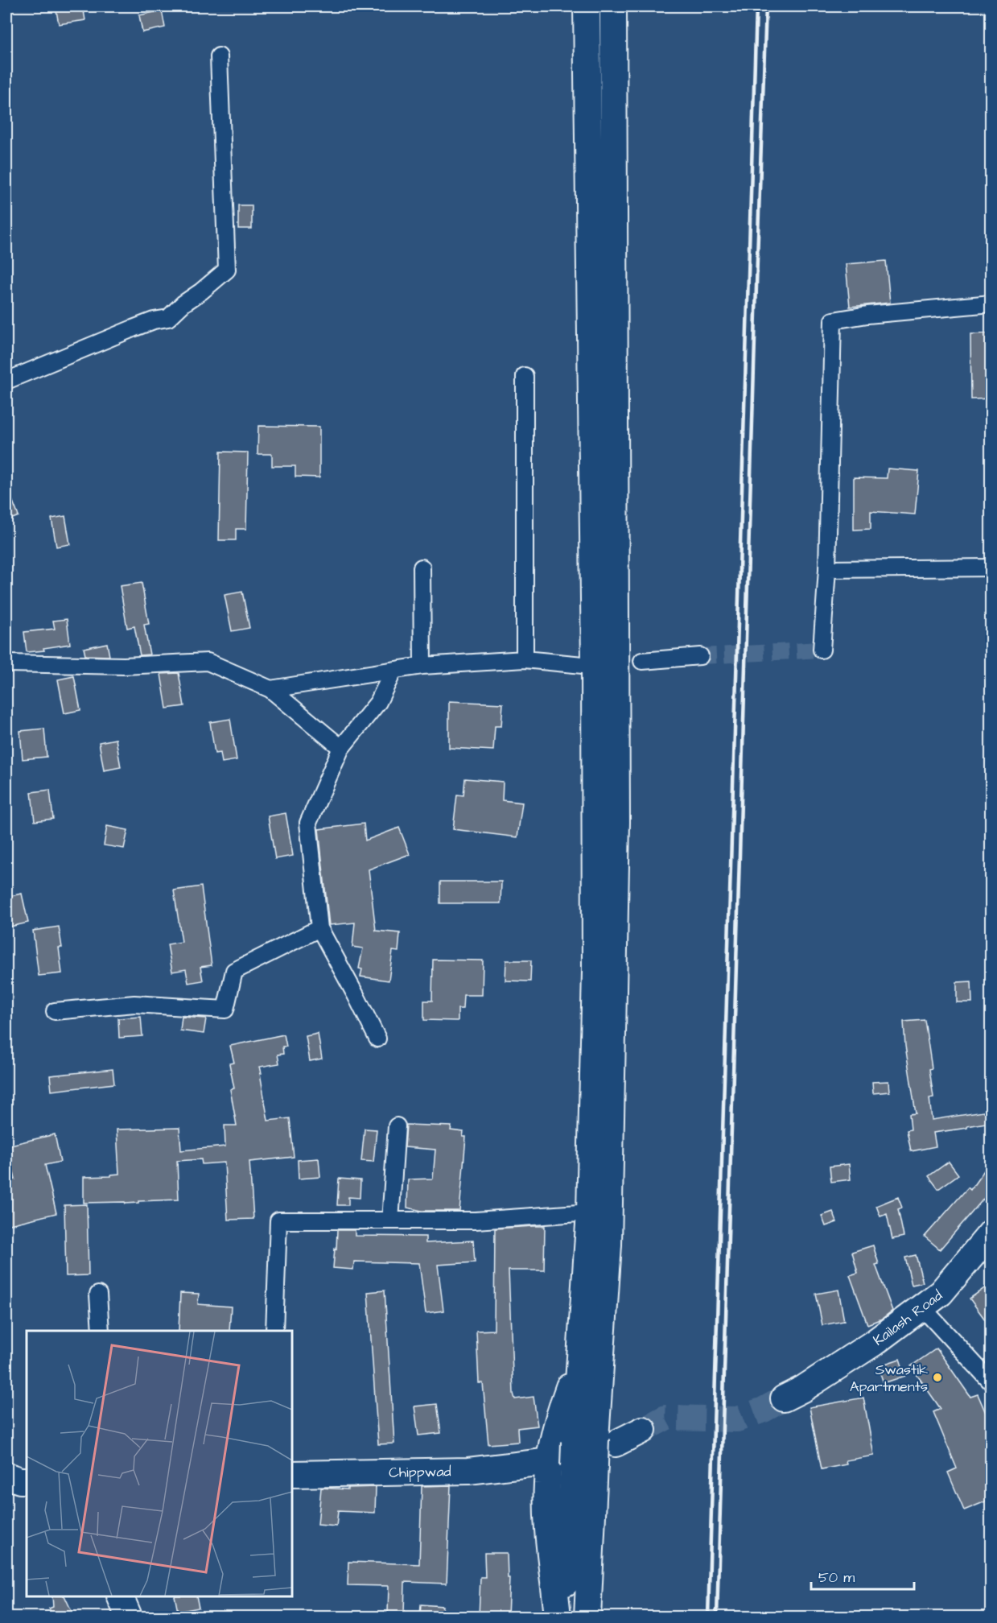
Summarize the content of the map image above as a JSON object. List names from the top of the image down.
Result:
{
  "streets": {
    "main road": ["Kailash Road", "Chippwad"]
  },
  "places": ["Swastik Apartments"],
  "scale_bar": "50 m"
}
